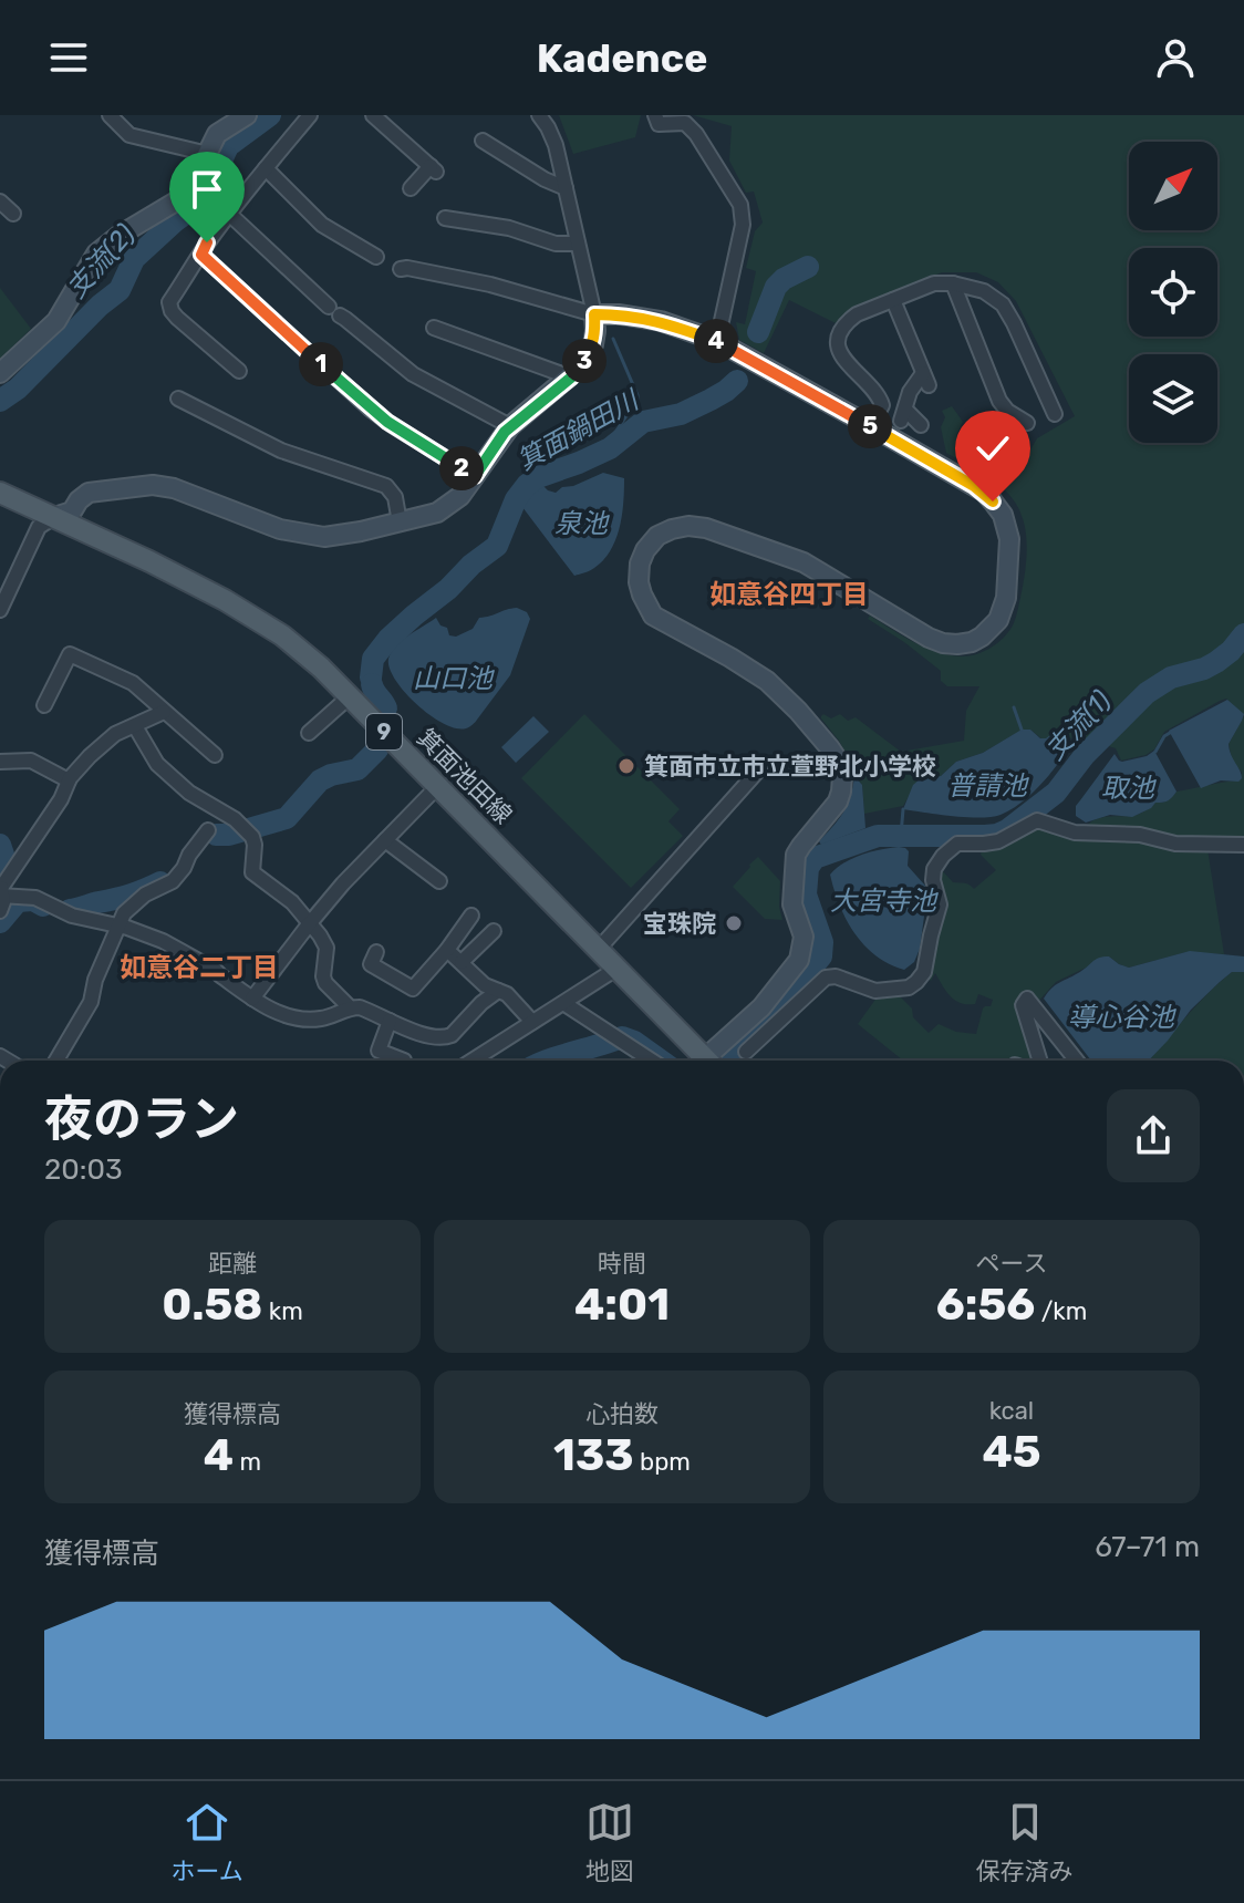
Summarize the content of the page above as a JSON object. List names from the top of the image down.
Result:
{
  "streets": {
    "main road": ["9", "箕面池田線"]
  },
  "districts": ["如意谷四丁目", "如意谷二丁目"],
  "water": [
    "支流(2)",
    "箕面鍋田川",
    "泉池",
    "山口池",
    "支流(1)",
    "普請池",
    "取池",
    "大宮寺池",
    "導心谷池"
  ],
  "places": ["箕面市立市立萱野北小学校", "宝珠院"],
  "north": "top right",
  "page": {
    "header": "Kadence",
    "pins": [
      "4",
      "3",
      "1",
      "5",
      "2"
    ],
    "heading": ["夜のラン", "20:03"],
    "stats": [
      ["距離", "0.58 km"],
      ["時間", "4:01"],
      ["ペース", "6:56 /km"],
      ["獲得標高", "4 m"],
      ["心拍数", "133 bpm"],
      ["kcal", "45"]
    ],
    "chart": ["獲得標高", "67–71 m"],
    "tabs": ["ホーム", "地図", "保存済み"]
  }
}
